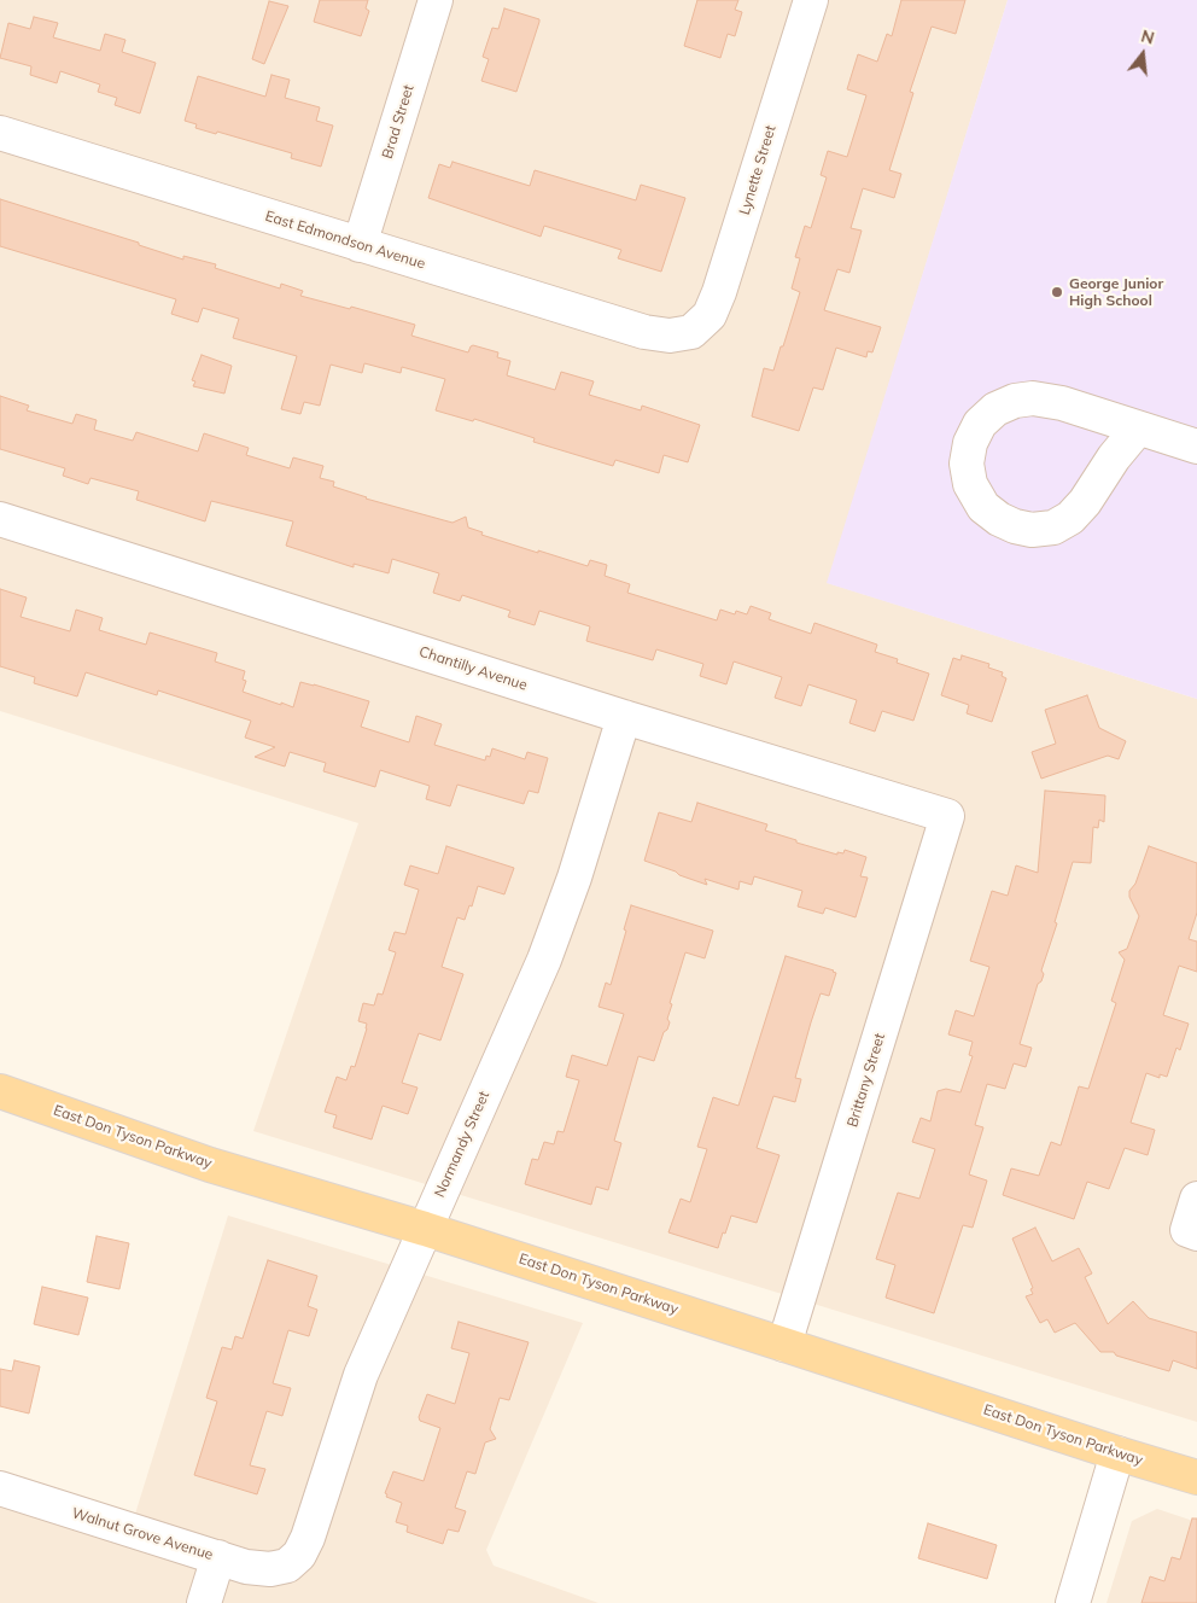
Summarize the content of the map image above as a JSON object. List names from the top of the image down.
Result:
{
  "streets": {
    "main road": ["East Don Tyson Parkway"],
    "street": [
      "Brad Street",
      "Lynette Street",
      "East Edmondson Avenue",
      "Chantilly Avenue",
      "Brittany Street",
      "Normandy Street",
      "Walnut Grove Avenue"
    ]
  },
  "crossings": [
    ["Brad Street", "East Edmondson Avenue"],
    ["Lynette Street", "East Edmondson Avenue"],
    ["Chantilly Avenue", "Brittany Street"],
    ["Chantilly Avenue", "Normandy Street"],
    ["Brittany Street", "East Don Tyson Parkway"],
    ["East Don Tyson Parkway", "Normandy Street"],
    ["Normandy Street", "Walnut Grove Avenue"]
  ],
  "places": ["George Junior High School"],
  "north": "top"
}
